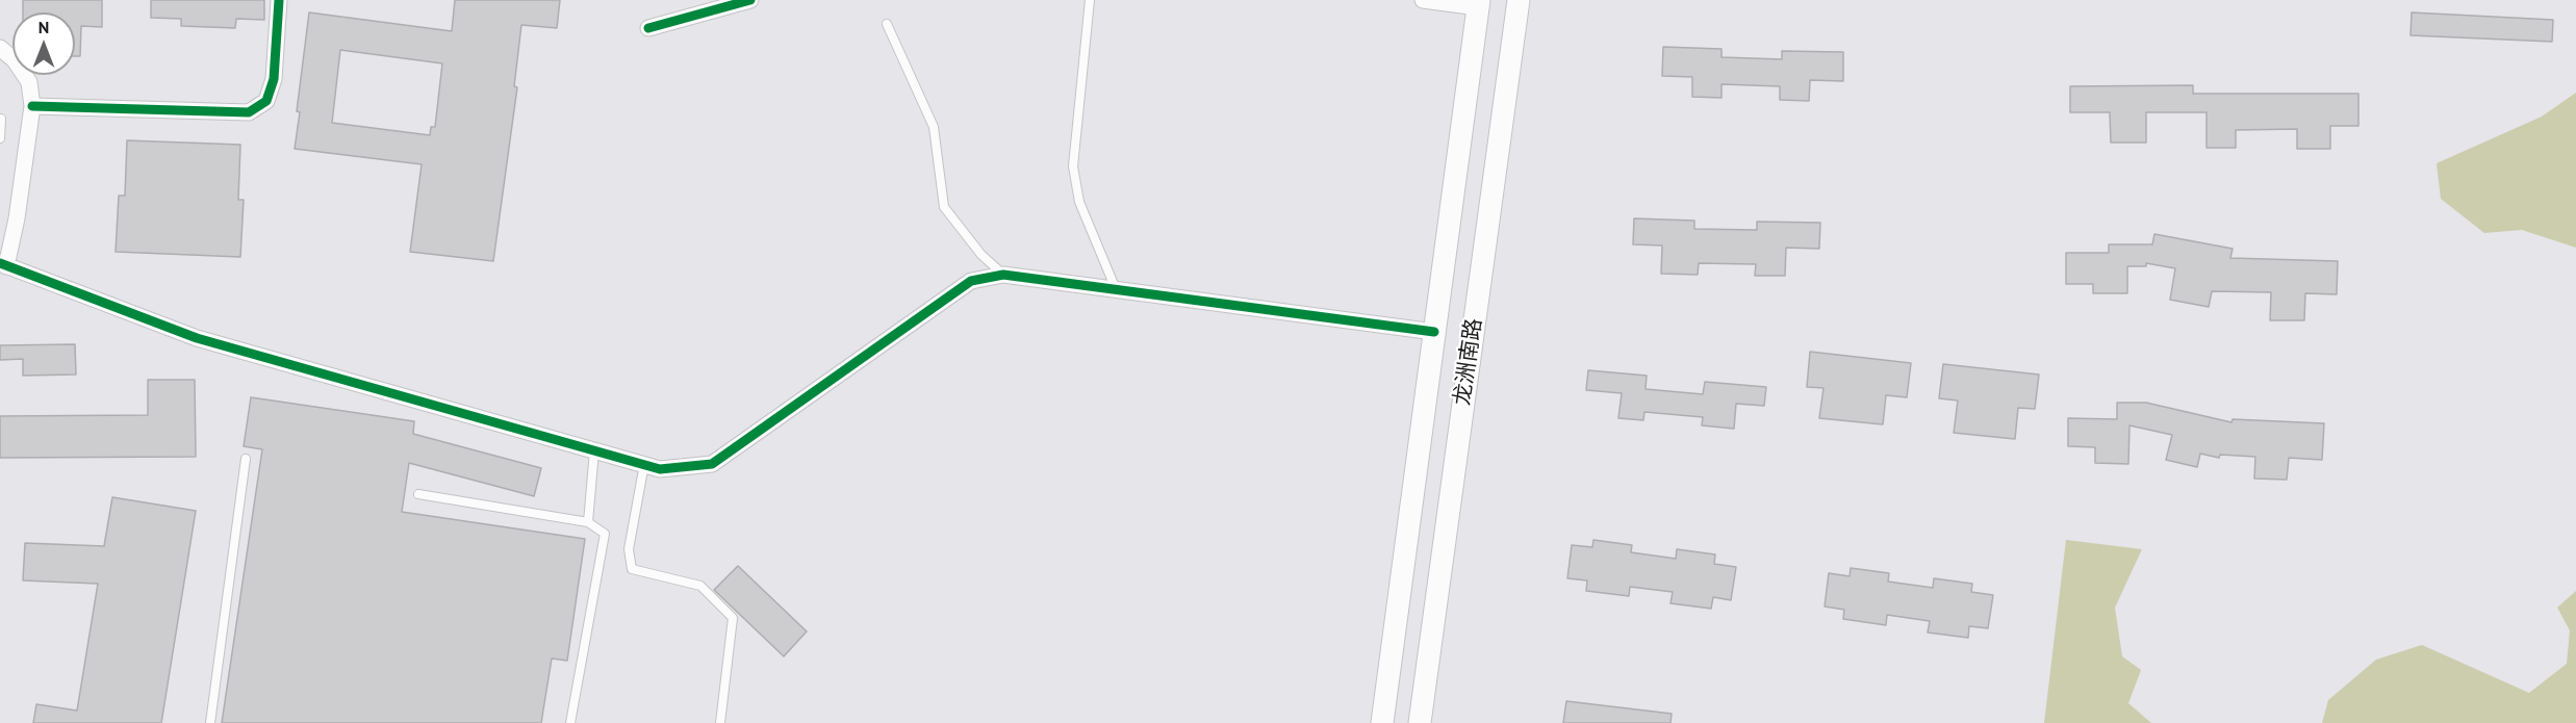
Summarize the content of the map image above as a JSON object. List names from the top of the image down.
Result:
{
  "streets": {
    "main road": ["龙洲南路"]
  },
  "north": "top"
}
